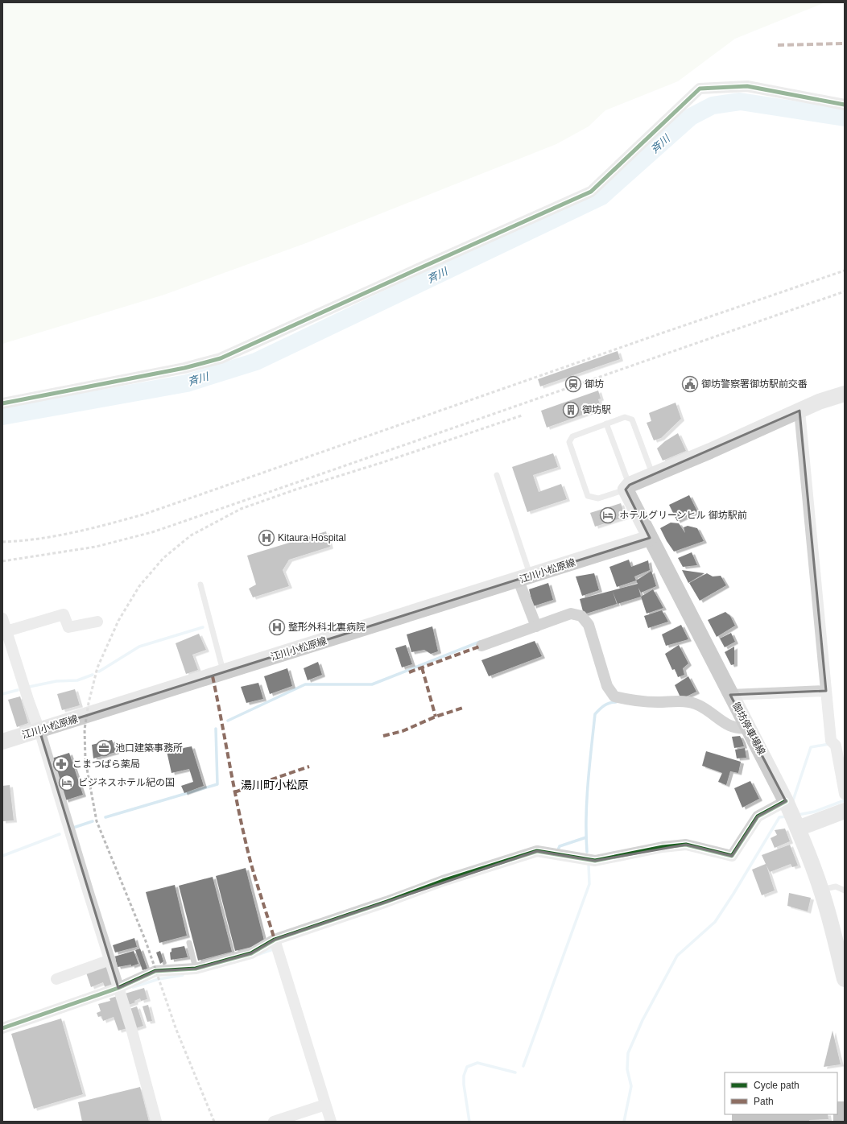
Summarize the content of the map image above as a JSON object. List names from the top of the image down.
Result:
{
  "streets": {
    "main road": ["江川小松原線", "御坊停車場線"]
  },
  "crossings": [
    ["江川小松原線", "御坊停車場線"]
  ],
  "districts": ["湯川町小松原"],
  "water": ["斉川"],
  "places": {
    "station": ["御坊"],
    "public building": ["御坊警察署御坊駅前交番"],
    "building": ["御坊駅"],
    "hotel": ["ホテルグリーンヒル 御坊駅前", "ビジネスホテル紀の国"],
    "hospital": ["Kitaura Hospital", "整形外科北裏病院"],
    "office": ["池口建築事務所"],
    "pharmacy": ["こまつばら薬局"]
  },
  "legend": ["Cycle path", "Path"]
}
